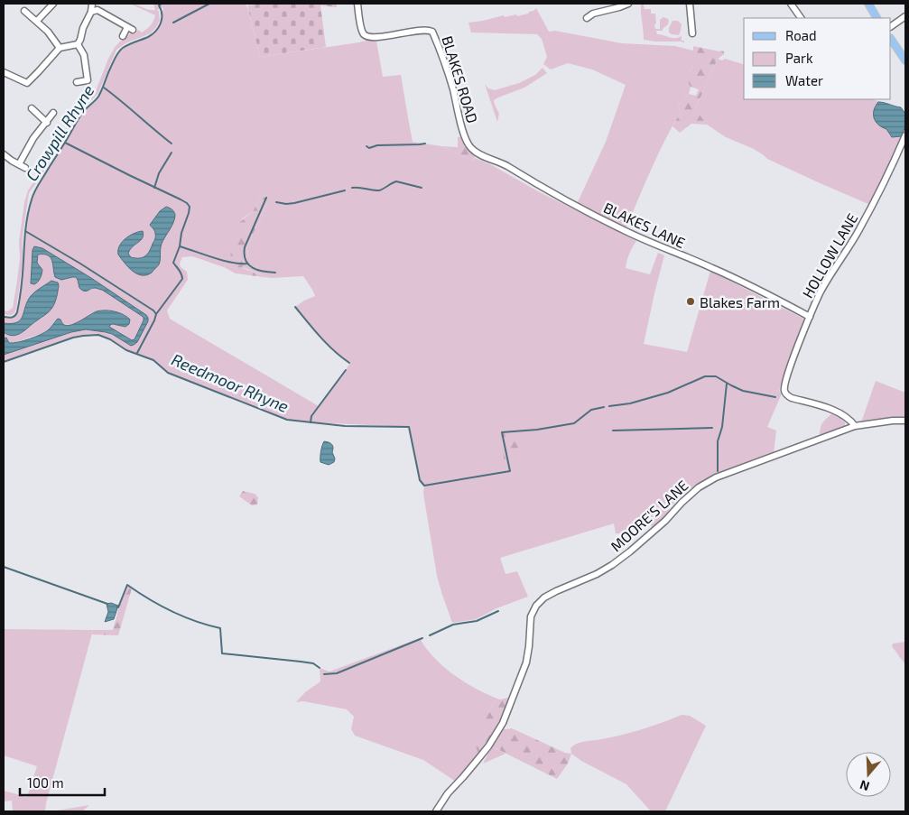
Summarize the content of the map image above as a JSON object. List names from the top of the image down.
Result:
{
  "streets": {
    "street": [
      "BLAKES ROAD",
      "BLAKES LANE",
      "HOLLOW LANE",
      "MOORE'S LANE"
    ]
  },
  "crossings": [
    ["BLAKES ROAD", "BLAKES LANE"],
    ["BLAKES LANE", "HOLLOW LANE"],
    ["HOLLOW LANE", "MOORE'S LANE"]
  ],
  "water": ["Crowpill Rhyne", "Reedmoor Rhyne"],
  "places": ["Blakes Farm"],
  "legend": ["Road", "Park", "Water"],
  "scale_bar": "100 m",
  "north": "bottom"
}
